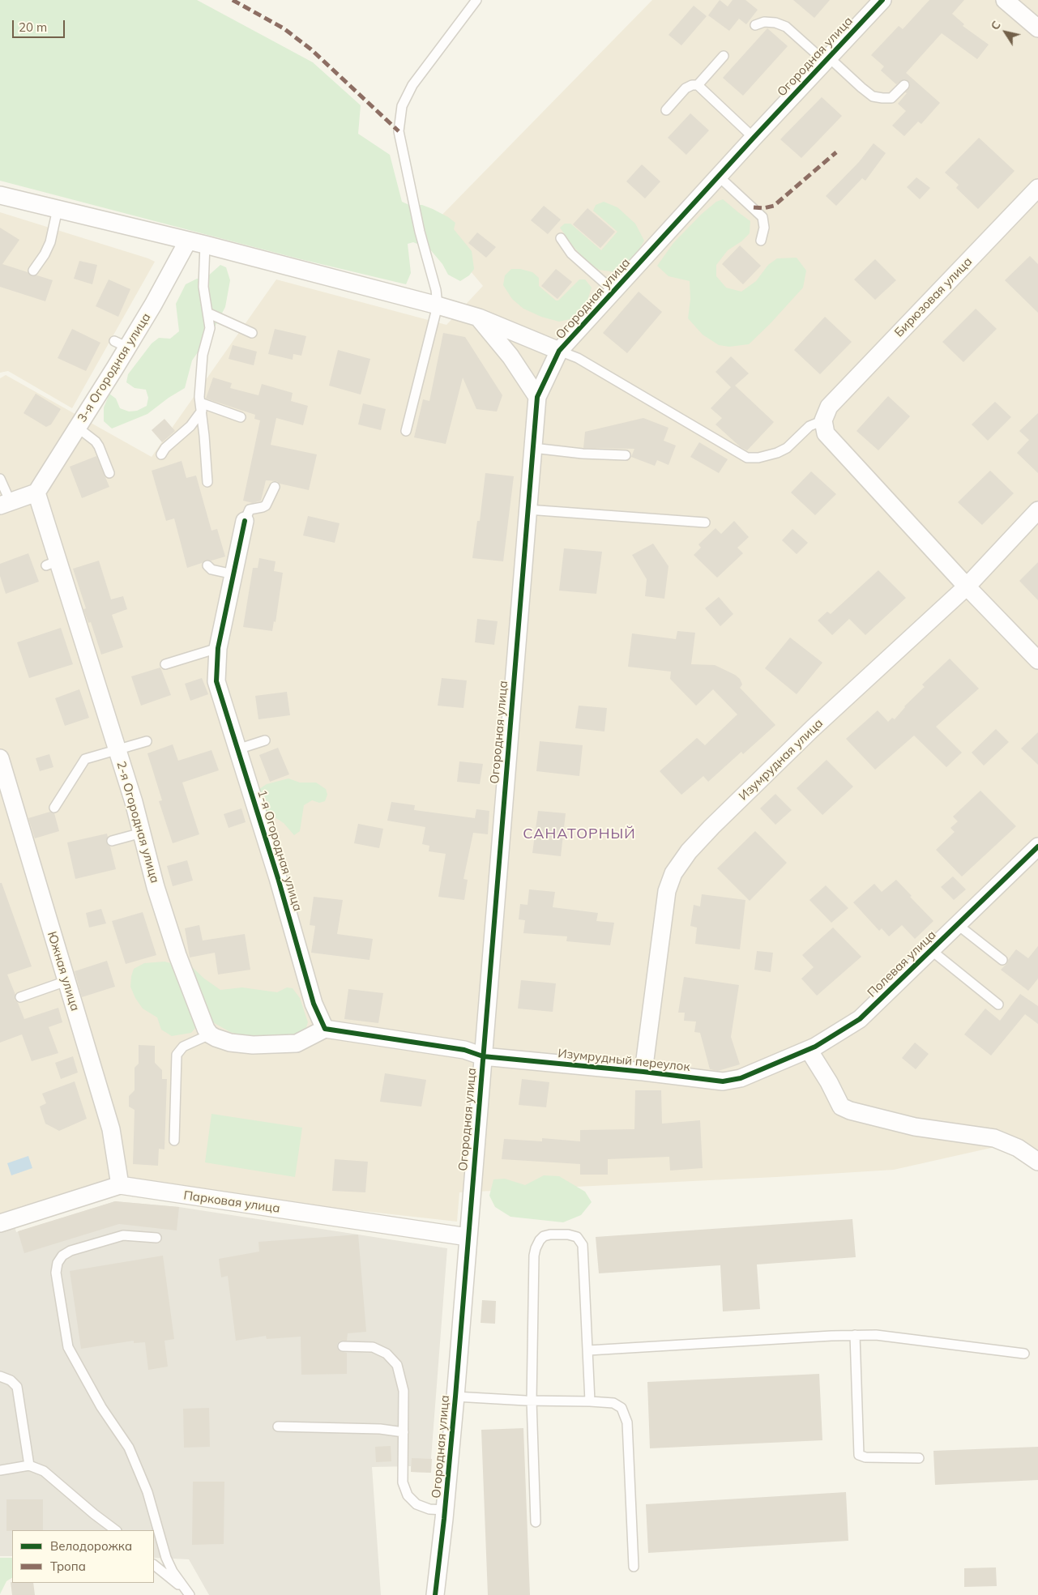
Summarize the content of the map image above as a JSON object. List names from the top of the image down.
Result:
{
  "streets": {
    "street": [
      "Огородная улица",
      "Бирюзовая улица",
      "3-я Огородная улица",
      "Изумрудная улица",
      "2-я Огородная улица",
      "1-я Огородная улица",
      "Полевая улица",
      "Южная улица",
      "Изумрудный переулок",
      "Парковая улица"
    ]
  },
  "crossings": [
    ["Огородная улица", "Изумрудный переулок"],
    ["Огородная улица", "Парковая улица"],
    ["3-я Огородная улица", "2-я Огородная улица"],
    ["Изумрудная улица", "Изумрудный переулок"],
    ["Полевая улица", "Изумрудный переулок"],
    ["Южная улица", "Парковая улица"]
  ],
  "districts": ["САНАТОРНЫЙ"],
  "legend": ["Велодорожка", "Тропа"],
  "scale_bar": "20 m",
  "north": "top left"
}
